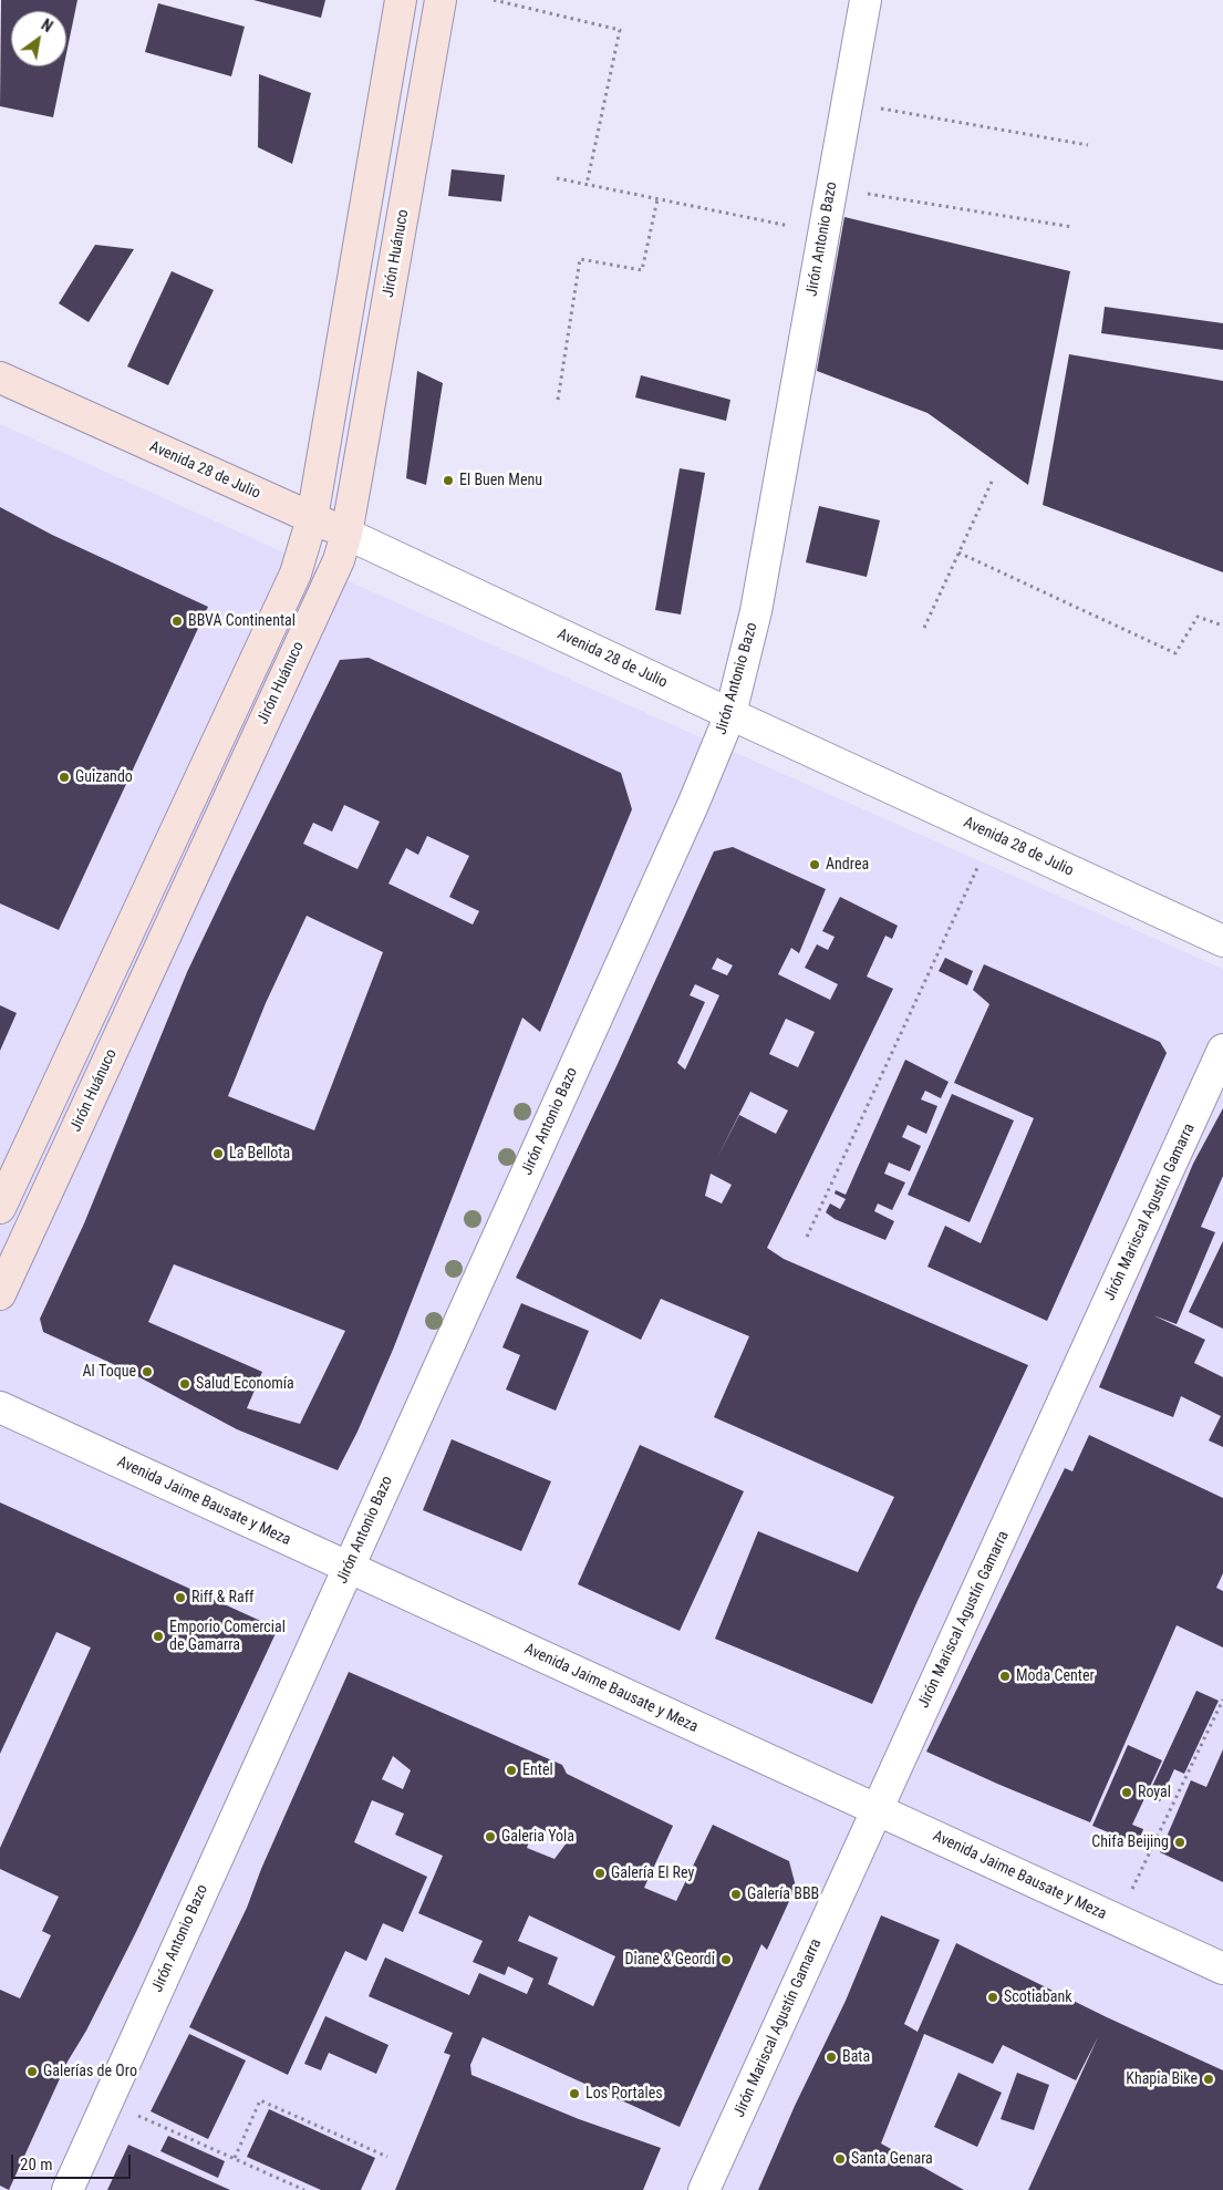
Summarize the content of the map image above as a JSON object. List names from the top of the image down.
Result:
{
  "streets": {
    "street": [
      "Jirón Antonio Bazo",
      "Jirón Huánuco",
      "Avenida 28 de Julio",
      "Jirón Mariscal Agustín Gamarra",
      "Avenida Jaime Bausate y Meza"
    ]
  },
  "crossings": [
    ["Jirón Antonio Bazo", "Avenida 28 de Julio"],
    ["Jirón Antonio Bazo", "Avenida Jaime Bausate y Meza"],
    ["Jirón Huánuco", "Avenida 28 de Julio"],
    ["Jirón Mariscal Agustín Gamarra", "Avenida Jaime Bausate y Meza"]
  ],
  "places": [
    "El Buen Menu",
    "BBVA Continental",
    "Guizando",
    "Andrea",
    "La Bellota",
    "Al Toque",
    "Salud Economía",
    "Riff & Raff",
    "Emporio Comercial de Gamarra",
    "Moda Center",
    "Entel",
    "Royal",
    "Galeria Yola",
    "Chifa Beijing",
    "Galería El Rey",
    "Galería BBB",
    "Diane & Geordi",
    "Scotiabank",
    "Bata",
    "Galerías de Oro",
    "Khapia Bike",
    "Los Portales",
    "Santa Genara"
  ],
  "scale_bar": "20 m",
  "north": "top right"
}
